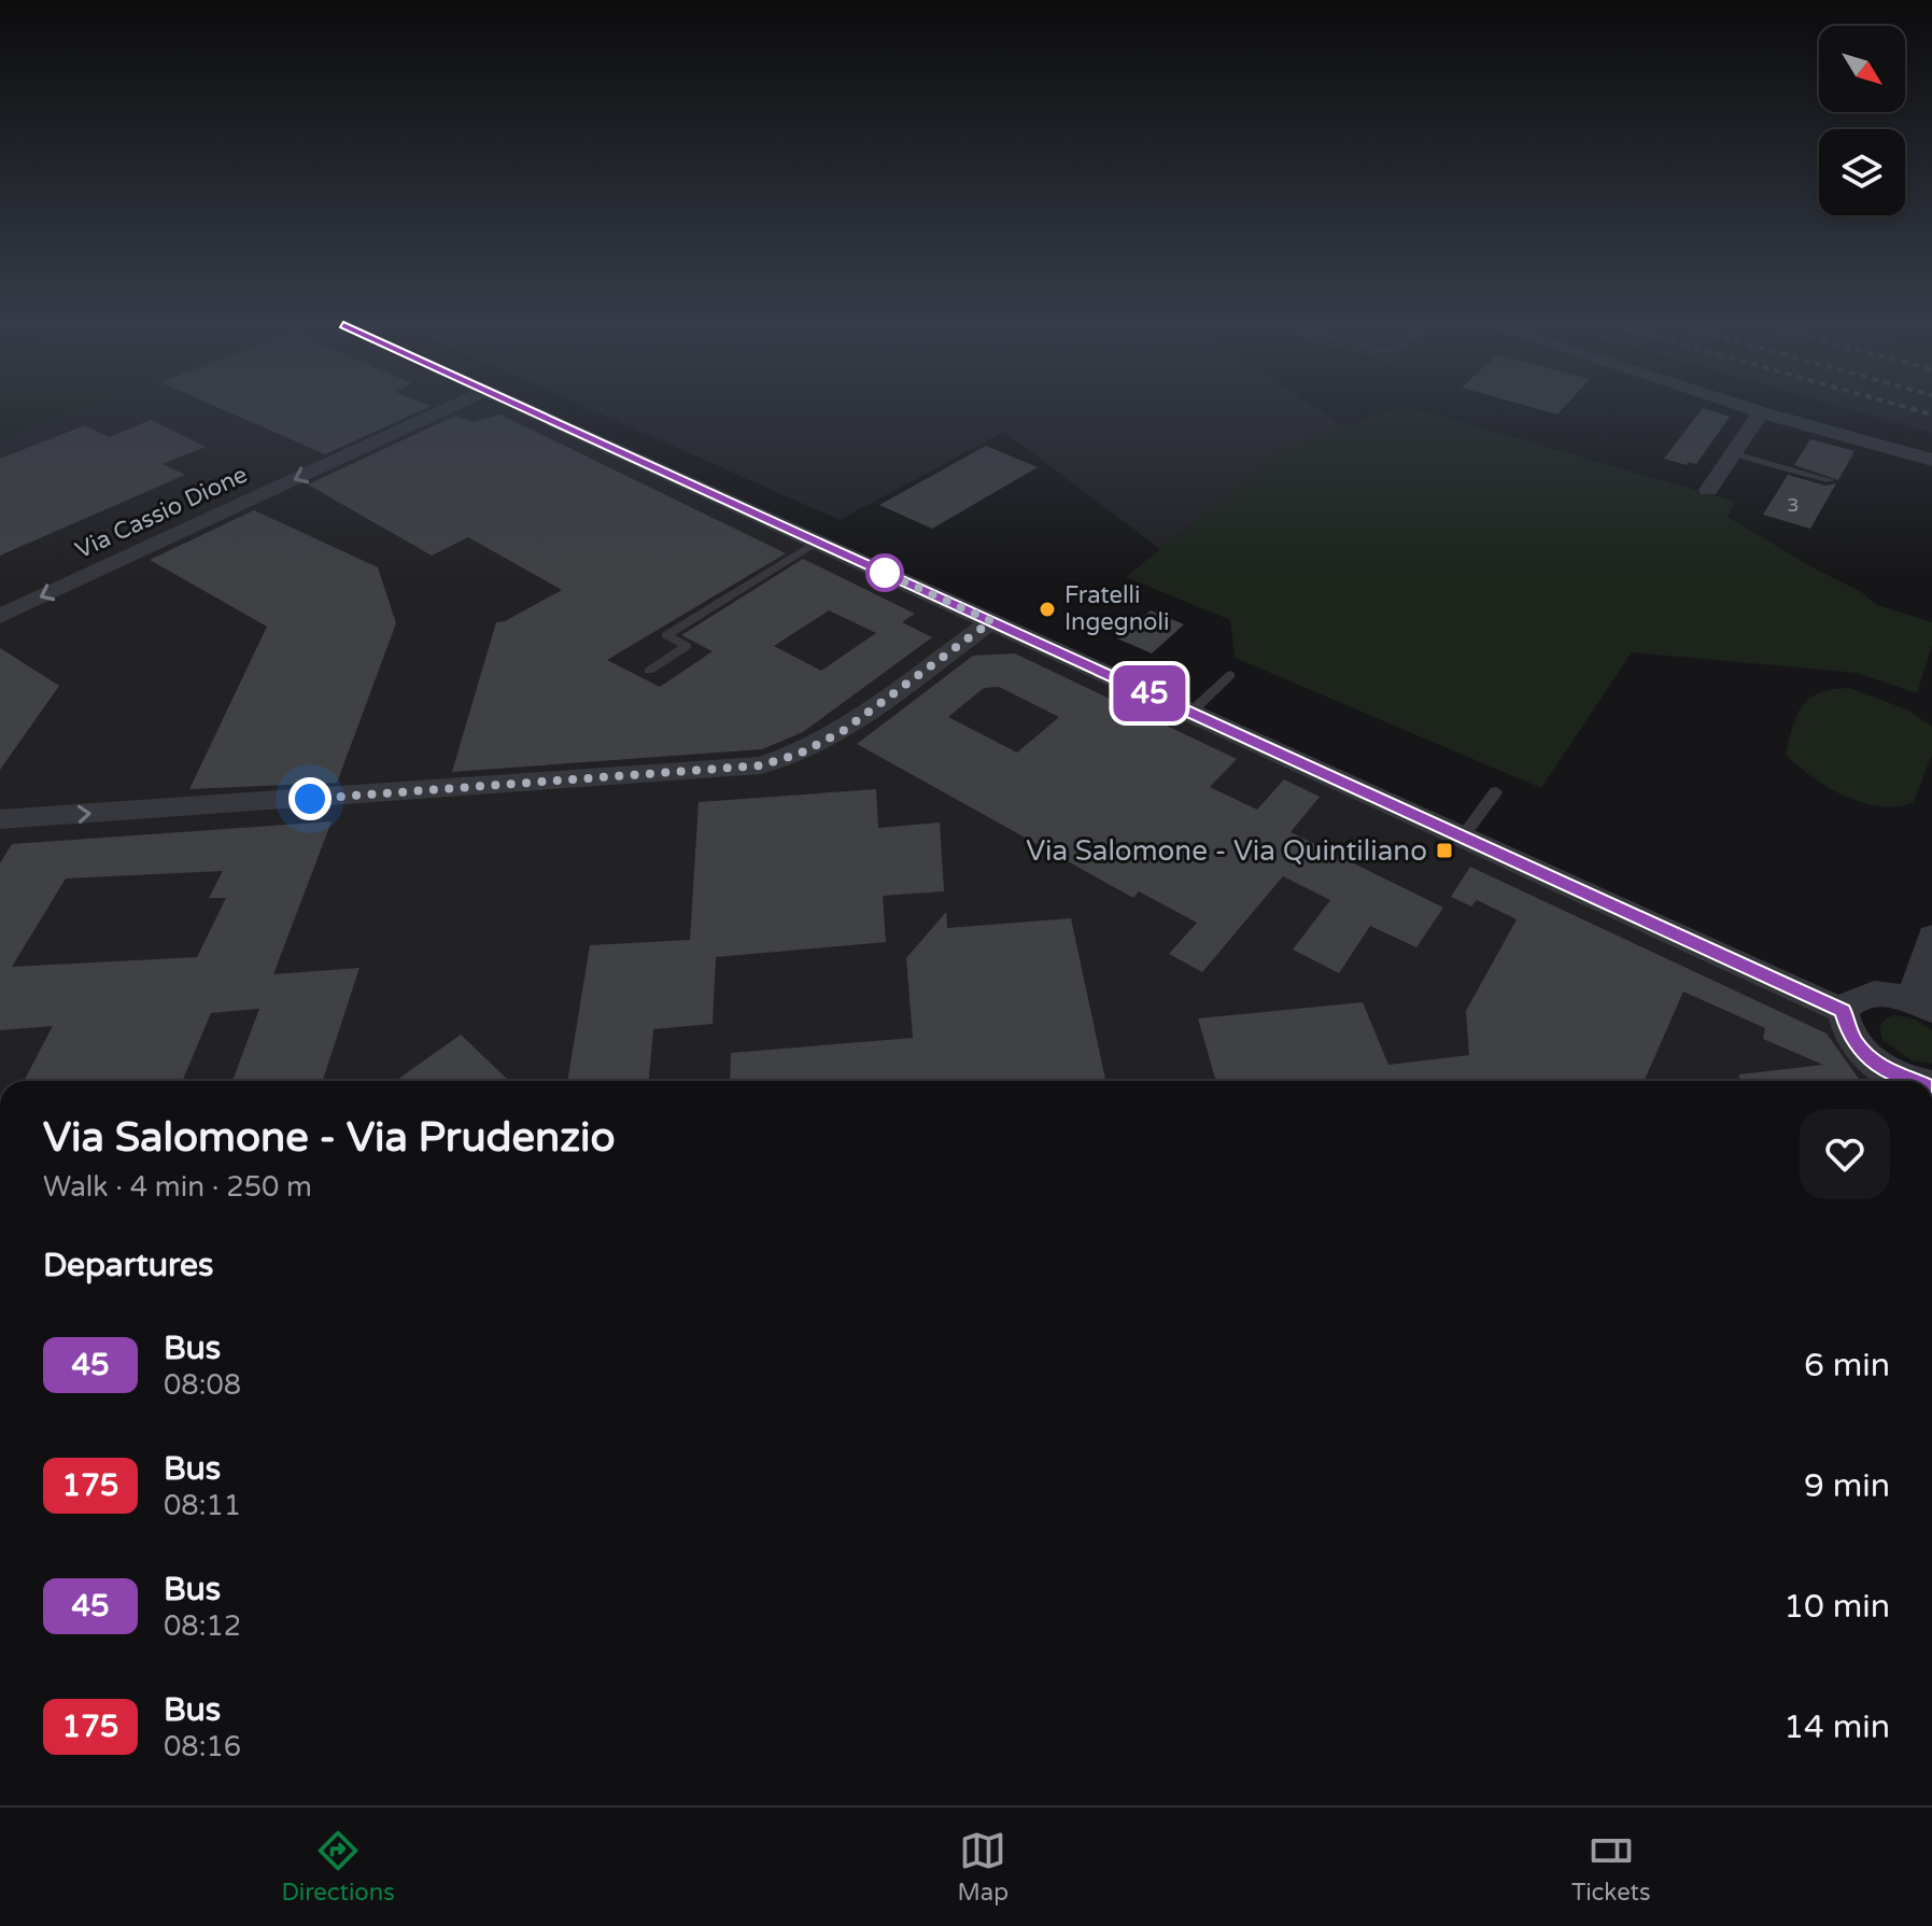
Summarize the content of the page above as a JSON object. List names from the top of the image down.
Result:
{
  "streets": {
    "street": ["Via Cassio Dione"]
  },
  "places": {
    "other": ["Fratelli Ingegnoli"],
    "transit": ["Via Salomone - Via Quintiliano"]
  },
  "lines": ["bus line 45"],
  "house_numbers": ["3"],
  "north": "bottom right",
  "page": {
    "on_map": "45",
    "heading": [
      ["Via Salomone - Via Prudenzio", "Walk · 4 min · 250 m"],
      "Departures"
    ],
    "list": [
      {
        "mark": "45",
        "name": "Bus",
        "note": "08:08",
        "value": "6 min"
      },
      {
        "mark": "175",
        "name": "Bus",
        "note": "08:11",
        "value": "9 min"
      },
      {
        "mark": "45",
        "name": "Bus",
        "note": "08:12",
        "value": "10 min"
      },
      {
        "mark": "175",
        "name": "Bus",
        "note": "08:16",
        "value": "14 min"
      }
    ],
    "tabs": ["Directions", "Map", "Tickets"]
  }
}
